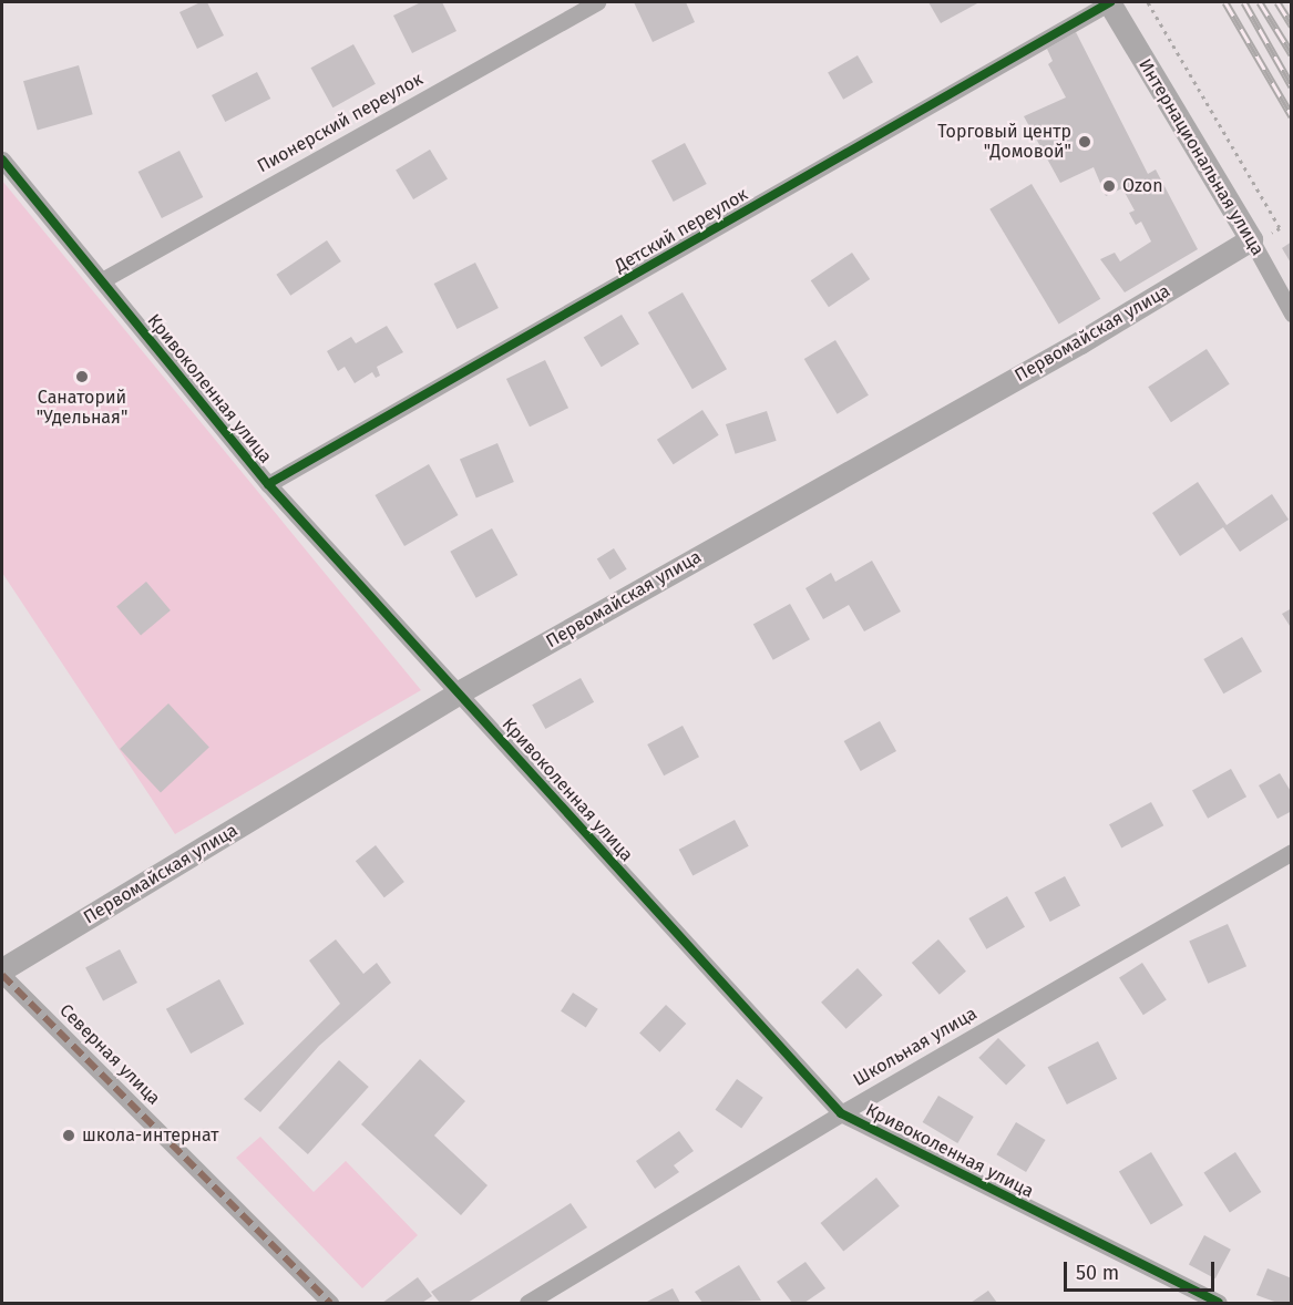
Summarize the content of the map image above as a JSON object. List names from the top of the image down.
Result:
{
  "streets": {
    "main road": ["Интернациональная улица", "Первомайская улица"],
    "street": [
      "Пионерский переулок",
      "Детский переулок",
      "Кривоколенная улица",
      "Школьная улица",
      "Северная улица"
    ]
  },
  "crossings": [
    ["Пионерский переулок", "Кривоколенная улица"],
    ["Интернациональная улица", "Детский переулок"],
    ["Интернациональная улица", "Первомайская улица"],
    ["Детский переулок", "Кривоколенная улица"],
    ["Первомайская улица", "Кривоколенная улица"],
    ["Кривоколенная улица", "Школьная улица"]
  ],
  "places": [
    "Торговый центр \"Домовой\"",
    "Ozon",
    "Санаторий \"Удельная\"",
    "школа-интернат"
  ],
  "scale_bar": "50 m"
}
